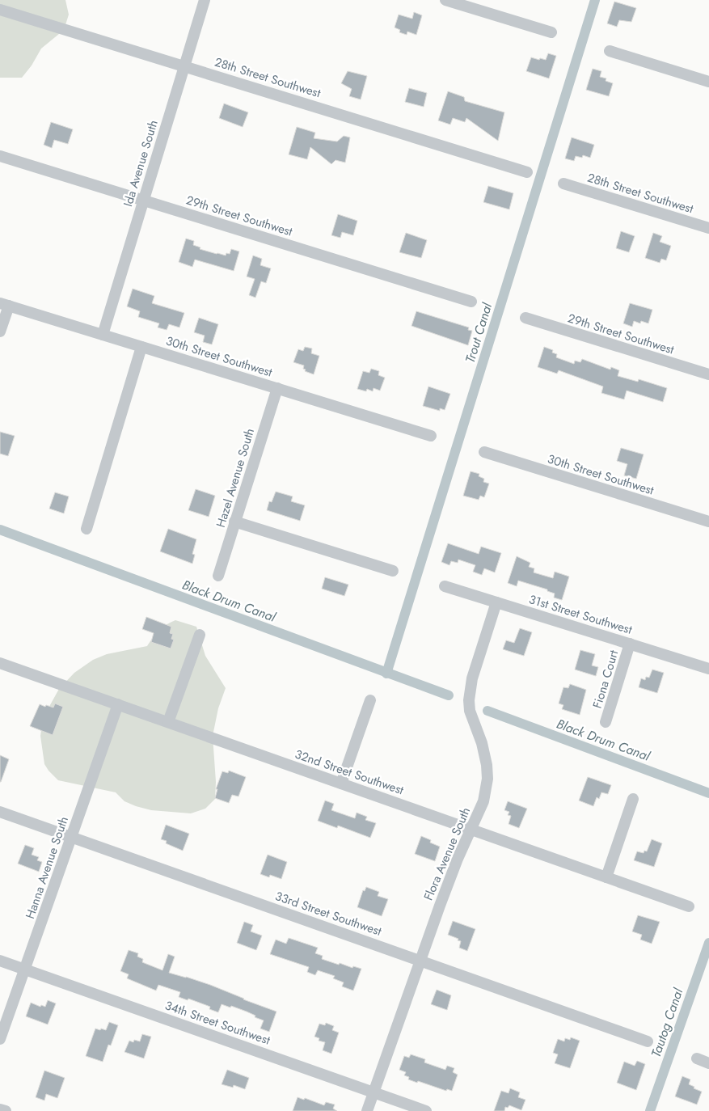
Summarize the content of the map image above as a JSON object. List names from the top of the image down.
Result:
{
  "streets": {
    "street": [
      "28th Street Southwest",
      "Ida Avenue South",
      "29th Street Southwest",
      "30th Street Southwest",
      "Hazel Avenue South",
      "31st Street Southwest",
      "Fiona Court",
      "32nd Street Southwest",
      "Flora Avenue South",
      "Hanna Avenue South",
      "33rd Street Southwest",
      "34th Street Southwest"
    ]
  },
  "crossings": [
    ["28th Street Southwest", "Ida Avenue South"],
    ["Ida Avenue South", "29th Street Southwest"],
    ["Ida Avenue South", "30th Street Southwest"],
    ["30th Street Southwest", "Hazel Avenue South"],
    ["31st Street Southwest", "Fiona Court"],
    ["31st Street Southwest", "Flora Avenue South"],
    ["32nd Street Southwest", "Flora Avenue South"],
    ["32nd Street Southwest", "Hanna Avenue South"],
    ["Flora Avenue South", "33rd Street Southwest"],
    ["Flora Avenue South", "34th Street Southwest"],
    ["Hanna Avenue South", "33rd Street Southwest"],
    ["Hanna Avenue South", "34th Street Southwest"]
  ],
  "water": ["Trout Canal", "Black Drum Canal", "Tautog Canal"]
}
